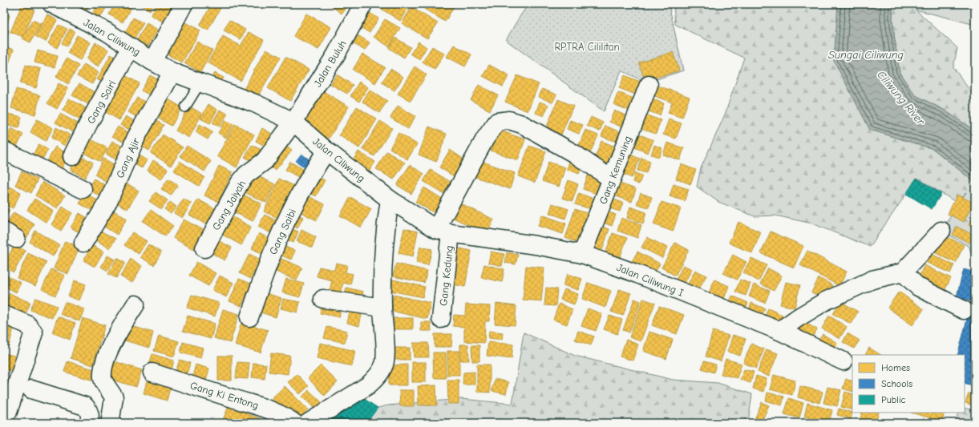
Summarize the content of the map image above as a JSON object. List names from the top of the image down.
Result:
{
  "streets": {
    "street": [
      "Jalan Ciliwung",
      "Jalan Buluh",
      "Gang Sairi",
      "Gang Ajir",
      "Gang Kemuning",
      "Gang Jaiyah",
      "Gang Saibi",
      "Gang Kedung",
      "Jalan Ciliwung I",
      "Gang Ki Entong"
    ]
  },
  "crossings": [
    ["Jalan Ciliwung", "Jalan Buluh"],
    ["Jalan Ciliwung", "Gang Sairi"],
    ["Jalan Ciliwung", "Gang Ajir"],
    ["Jalan Ciliwung", "Gang Jaiyah"],
    ["Jalan Ciliwung", "Gang Saibi"],
    ["Jalan Ciliwung", "Jalan Ciliwung I"],
    ["Jalan Buluh", "Gang Jaiyah"],
    ["Gang Kemuning", "Jalan Ciliwung I"],
    ["Gang Kedung", "Jalan Ciliwung I"]
  ],
  "water": ["Sungai Ciliwung", "Ciliwung River"],
  "parks": ["RPTRA Cililitan"],
  "legend": ["Homes", "Schools", "Public"]
}
